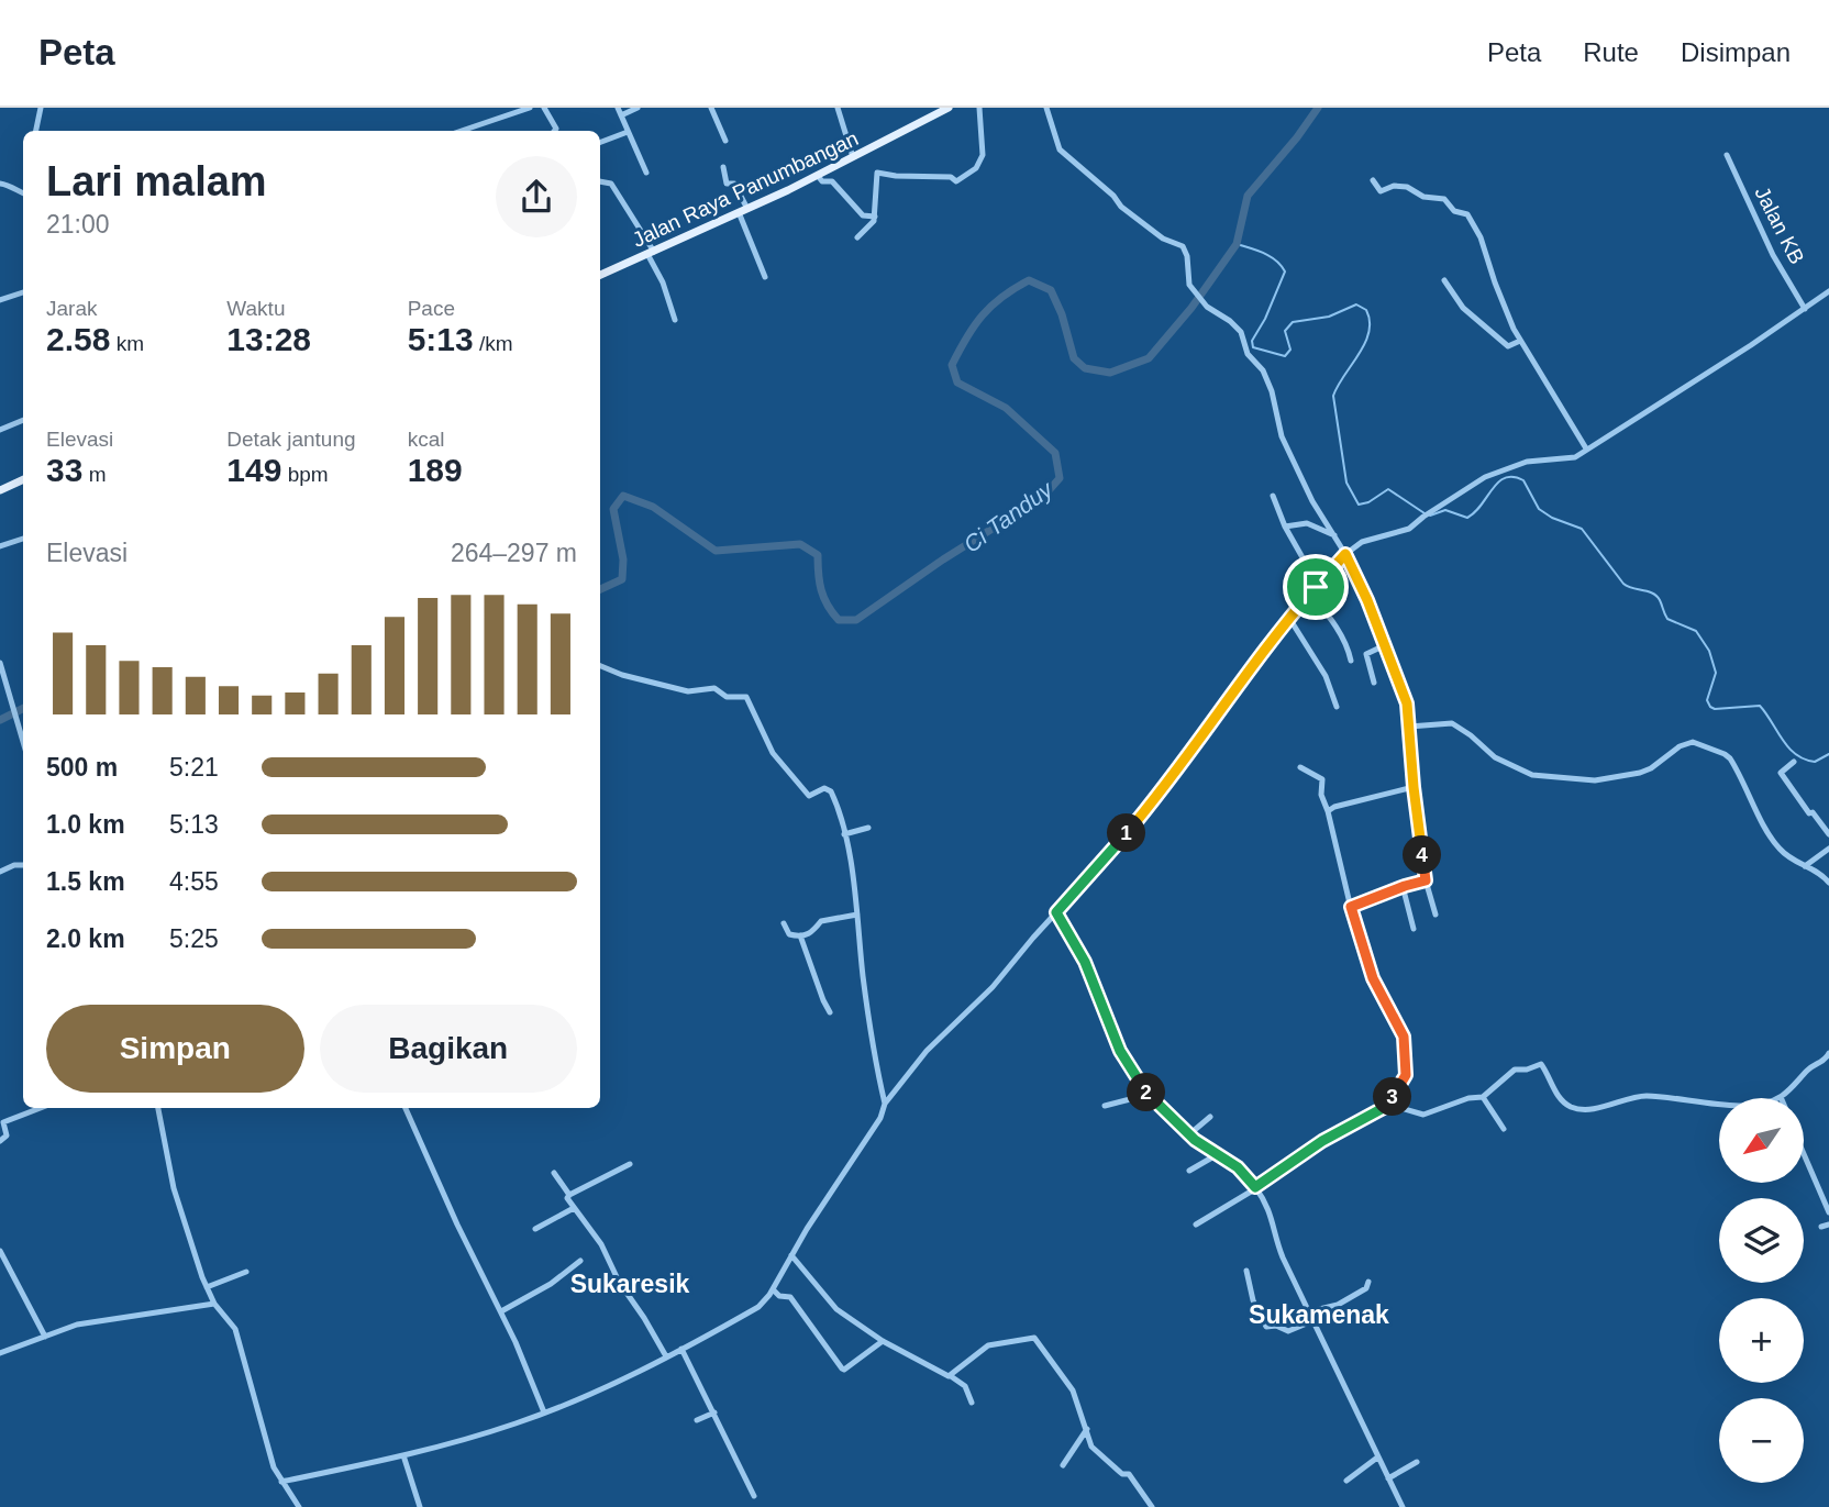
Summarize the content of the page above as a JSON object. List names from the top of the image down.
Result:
{
  "streets": {
    "main road": ["Jalan Raya Panumbangan"],
    "street": ["Jalan KB"]
  },
  "districts": ["Sukaresik", "Sukamenak"],
  "water": ["Ci Tanduy"],
  "north": "bottom left",
  "page": {
    "header": "Peta",
    "nav": ["Peta", "Rute", "Disimpan"],
    "heading": ["Lari malam", "21:00"],
    "stats": [
      ["Jarak", "2.58 km"],
      ["Waktu", "13:28"],
      ["Pace", "5:13 /km"],
      ["Elevasi", "33 m"],
      ["Detak jantung", "149 bpm"],
      ["kcal", "189"]
    ],
    "chart": ["Elevasi", "264–297 m"],
    "list": [
      {
        "name": "500 m",
        "note": "5:21"
      },
      {
        "name": "1.0 km",
        "note": "5:13"
      },
      {
        "name": "1.5 km",
        "note": "4:55"
      },
      {
        "name": "2.0 km",
        "note": "5:25"
      }
    ],
    "pins": [
      "1",
      "4",
      "2",
      "3"
    ],
    "buttons": ["Simpan", "Bagikan"],
    "map_buttons": ["+", "−"]
  }
}
